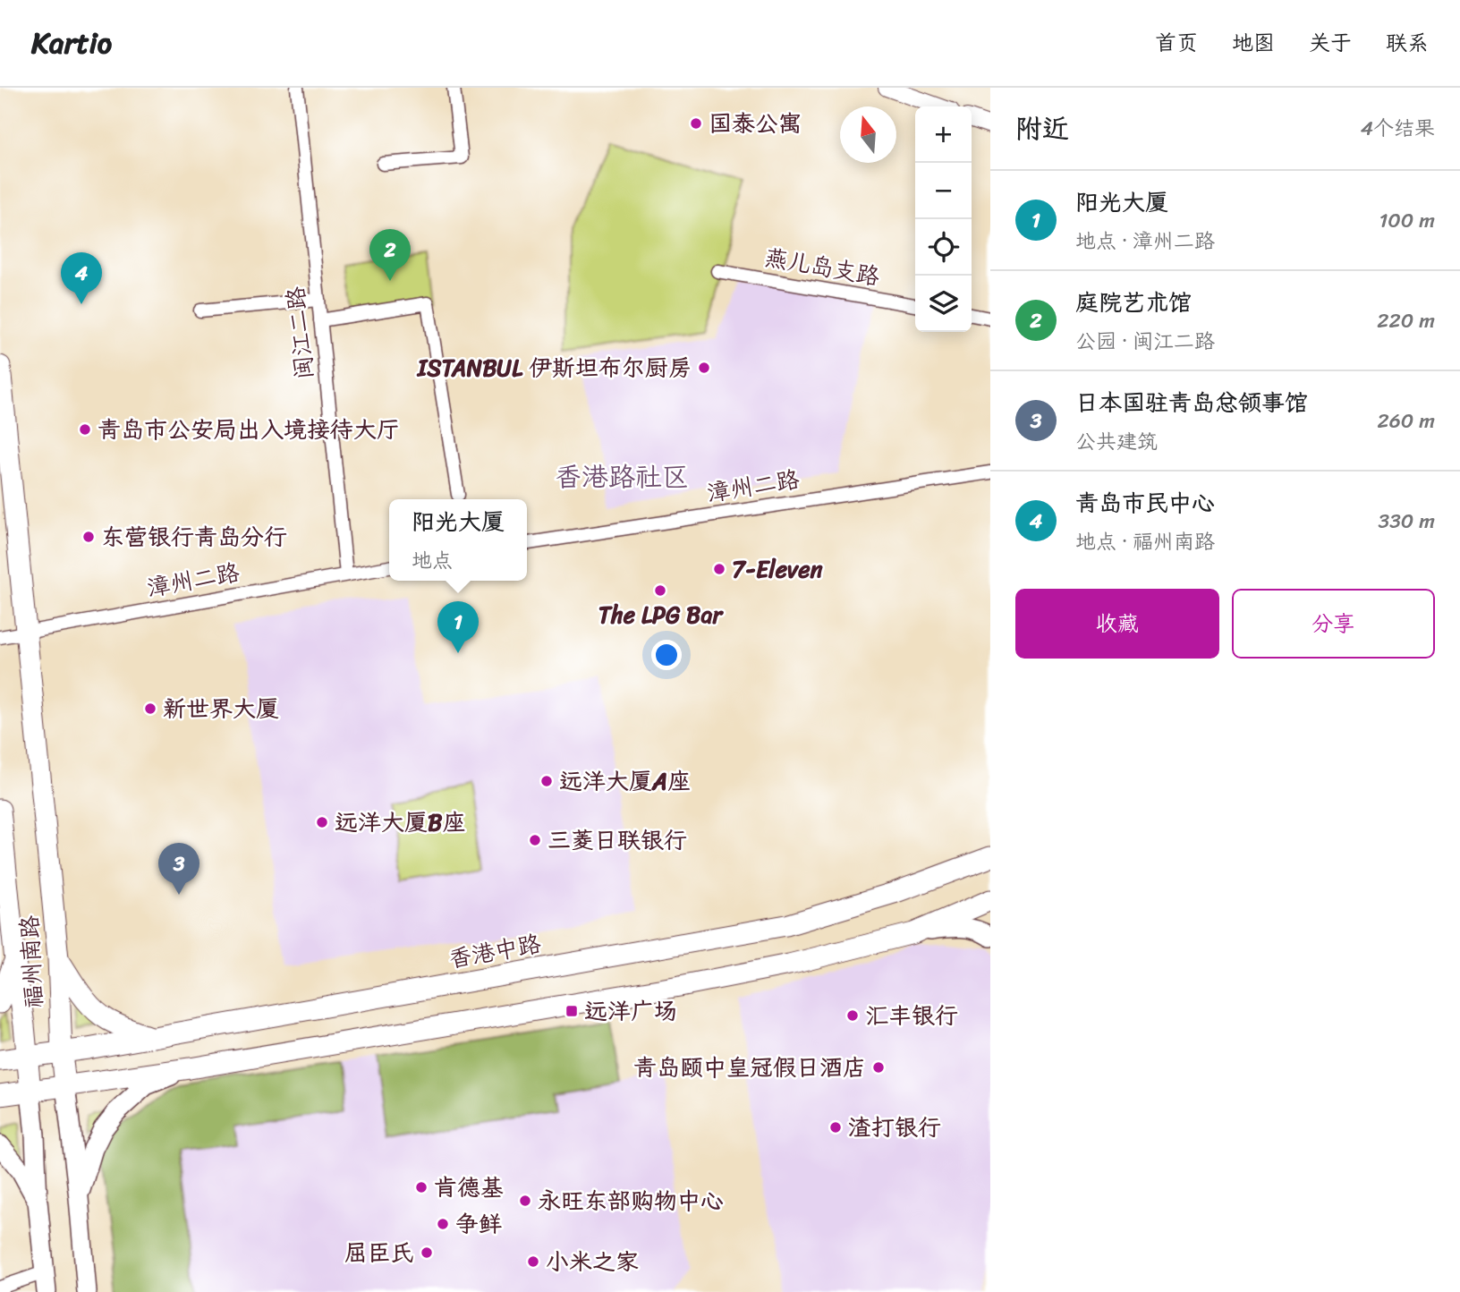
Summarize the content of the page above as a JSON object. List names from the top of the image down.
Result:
{
  "streets": {
    "main road": ["香港中路", "福州南路"],
    "street": ["燕儿岛支路", "闽江二路", "漳州二路"]
  },
  "crossings": [
    ["闽江二路", "漳州二路"],
    ["漳州二路", "福州南路"],
    ["香港中路", "福州南路"]
  ],
  "districts": ["香港路社区"],
  "places": {
    "other": [
      "国泰公寓",
      "ISTANBUL 伊斯坦布尔厨房",
      "青岛市公安局出入境接待大厅",
      "东营银行青岛分行",
      "7-Eleven",
      "The LPG Bar",
      "新世界大厦",
      "远洋大厦A座",
      "远洋大厦B座",
      "三菱日联银行",
      "汇丰银行",
      "青岛颐中皇冠假日酒店",
      "渣打银行",
      "肯德基",
      "永旺东部购物中心",
      "争鲜",
      "屈臣氏",
      "小米之家"
    ],
    "transit": ["远洋广场"]
  },
  "north": "top",
  "page": {
    "header": "Kartio",
    "nav": [
      "首页",
      "地图",
      "关于",
      "联系"
    ],
    "heading": ["附近", "4个结果"],
    "map_buttons": ["+", "−"],
    "list": [
      {
        "mark": "1",
        "name": "阳光大厦",
        "note": "地点 · 漳州二路",
        "value": "100 m"
      },
      {
        "mark": "2",
        "name": "庭院艺术馆",
        "note": "公园 · 闽江二路",
        "value": "220 m"
      },
      {
        "mark": "3",
        "name": "日本国驻青岛总领事馆",
        "note": "公共建筑",
        "value": "260 m"
      },
      {
        "mark": "4",
        "name": "青岛市民中心",
        "note": "地点 · 福州南路",
        "value": "330 m"
      }
    ],
    "pins": [
      "2",
      "4",
      "1",
      "3"
    ],
    "popup": ["阳光大厦", "地点"],
    "buttons": ["收藏", "分享"]
  }
}
